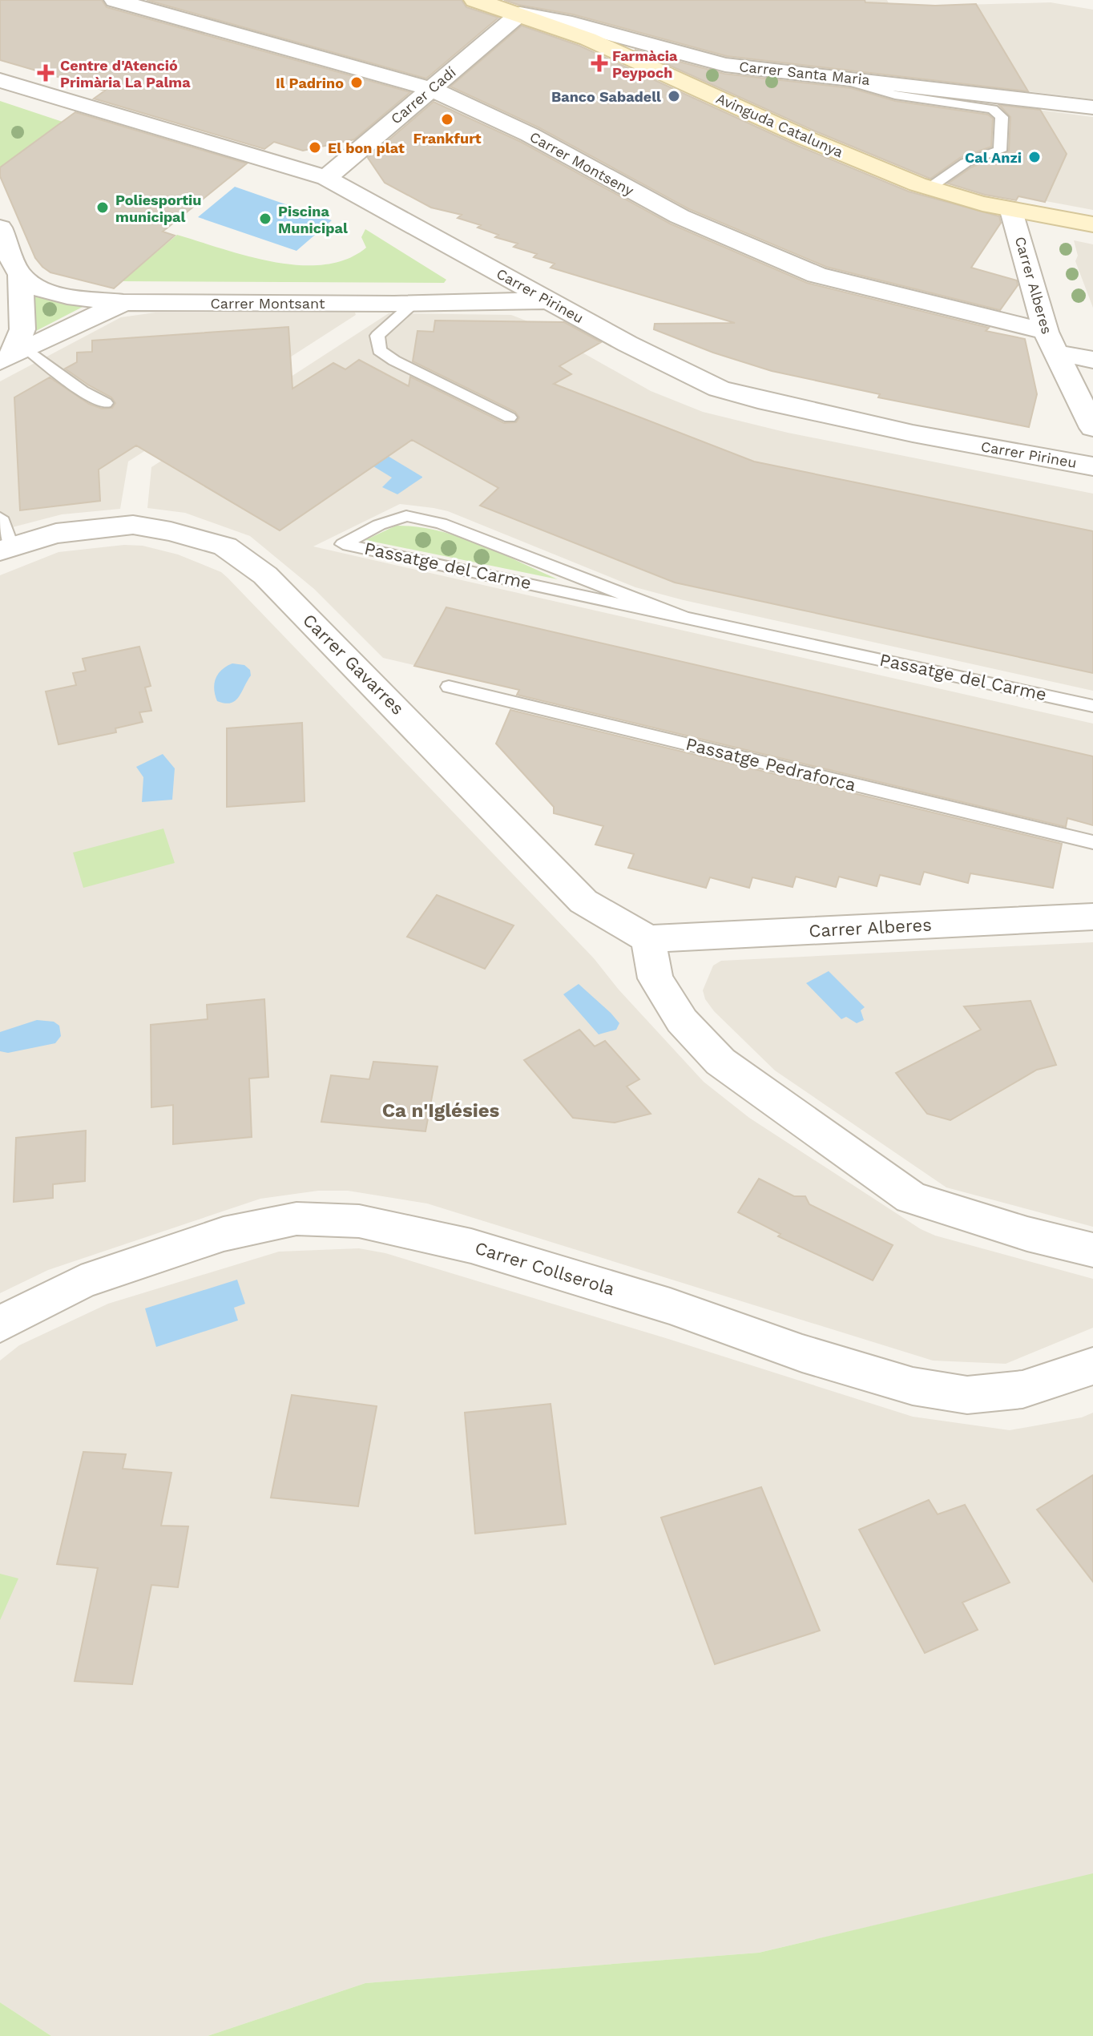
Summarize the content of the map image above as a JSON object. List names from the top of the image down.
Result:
{
  "streets": {
    "main road": ["Avinguda Catalunya"],
    "street": [
      "Carrer Santa Maria",
      "Carrer Cadí",
      "Carrer Montseny",
      "Carrer Alberes",
      "Carrer Pirineu",
      "Carrer Montsant",
      "Carrer Gavarres",
      "Carrer Collserola"
    ],
    "lane": ["Passatge del Carme", "Passatge Pedraforca"]
  },
  "crossings": [
    ["Carrer Santa Maria", "Carrer Cadí"],
    ["Carrer Santa Maria", "Avinguda Catalunya"],
    ["Carrer Cadí", "Avinguda Catalunya"],
    ["Carrer Cadí", "Carrer Montseny"],
    ["Carrer Cadí", "Carrer Pirineu"],
    ["Avinguda Catalunya", "Carrer Alberes"],
    ["Carrer Montseny", "Carrer Alberes"],
    ["Carrer Alberes", "Carrer Gavarres"],
    ["Carrer Pirineu", "Carrer Montsant"]
  ],
  "districts": ["Ca n'Iglésies"],
  "places": {
    "health": ["Farmàcia Peypoch", "Centre d'Atenció Primària La Palma"],
    "other": [
      "Il Padrino",
      "Banco Sabadell",
      "Frankfurt",
      "El bon plat",
      "Cal Anzi",
      "Poliesportiu municipal",
      "Piscina Municipal"
    ]
  }
}
